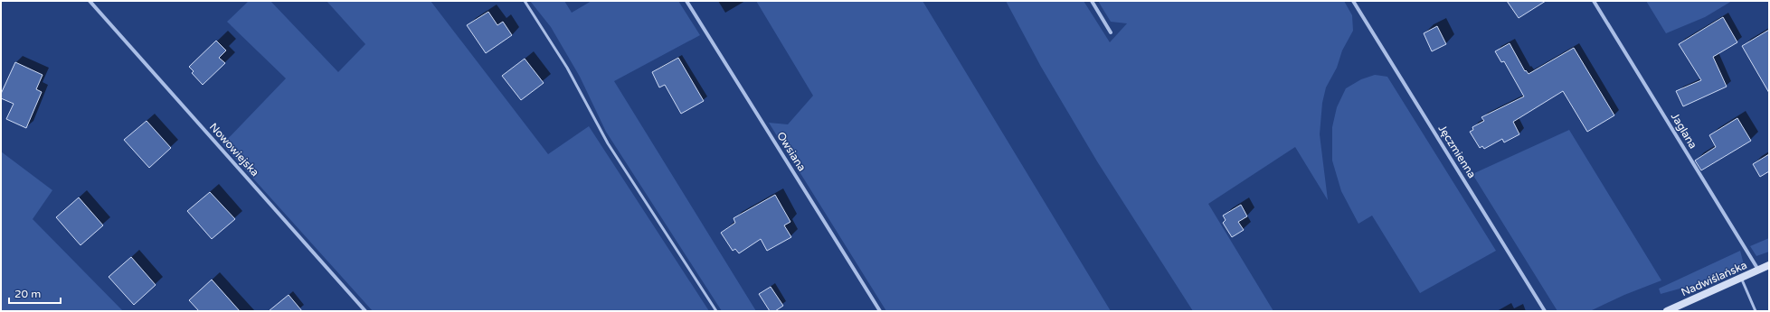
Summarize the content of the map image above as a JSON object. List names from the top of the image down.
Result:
{
  "streets": {
    "main road": ["Nadwiślańska"],
    "street": [
      "Jaglana",
      "Nowowiejska",
      "Owsiana",
      "Jęczmienna"
    ]
  },
  "crossings": [
    ["Jaglana", "Nadwiślańska"]
  ],
  "scale_bar": "20 m"
}
